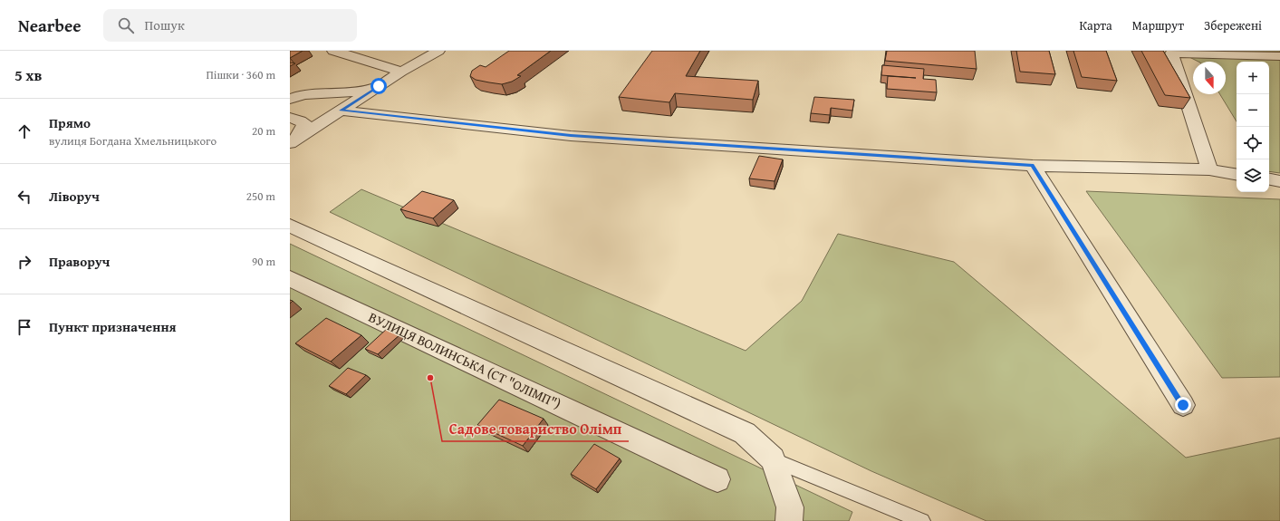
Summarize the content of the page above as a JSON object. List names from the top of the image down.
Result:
{
  "streets": {
    "street": ["ВУЛИЦЯ ВОЛИНСЬКА (СТ \"ОЛІМП\")"]
  },
  "places": ["Садове товариство Олімп"],
  "north": "bottom",
  "page": {
    "header": "Nearbee",
    "search": "Пошук",
    "nav": ["Карта", "Маршрут", "Збережені"],
    "heading": ["5 хв", "Пішки · 360 m"],
    "map_buttons": ["+", "−"],
    "list": [
      ["Прямо", "вулиця Богдана Хмельницького", "20 m"],
      ["Ліворуч", "250 m"],
      ["Праворуч", "90 m"],
      "Пункт призначення"
    ]
  }
}
